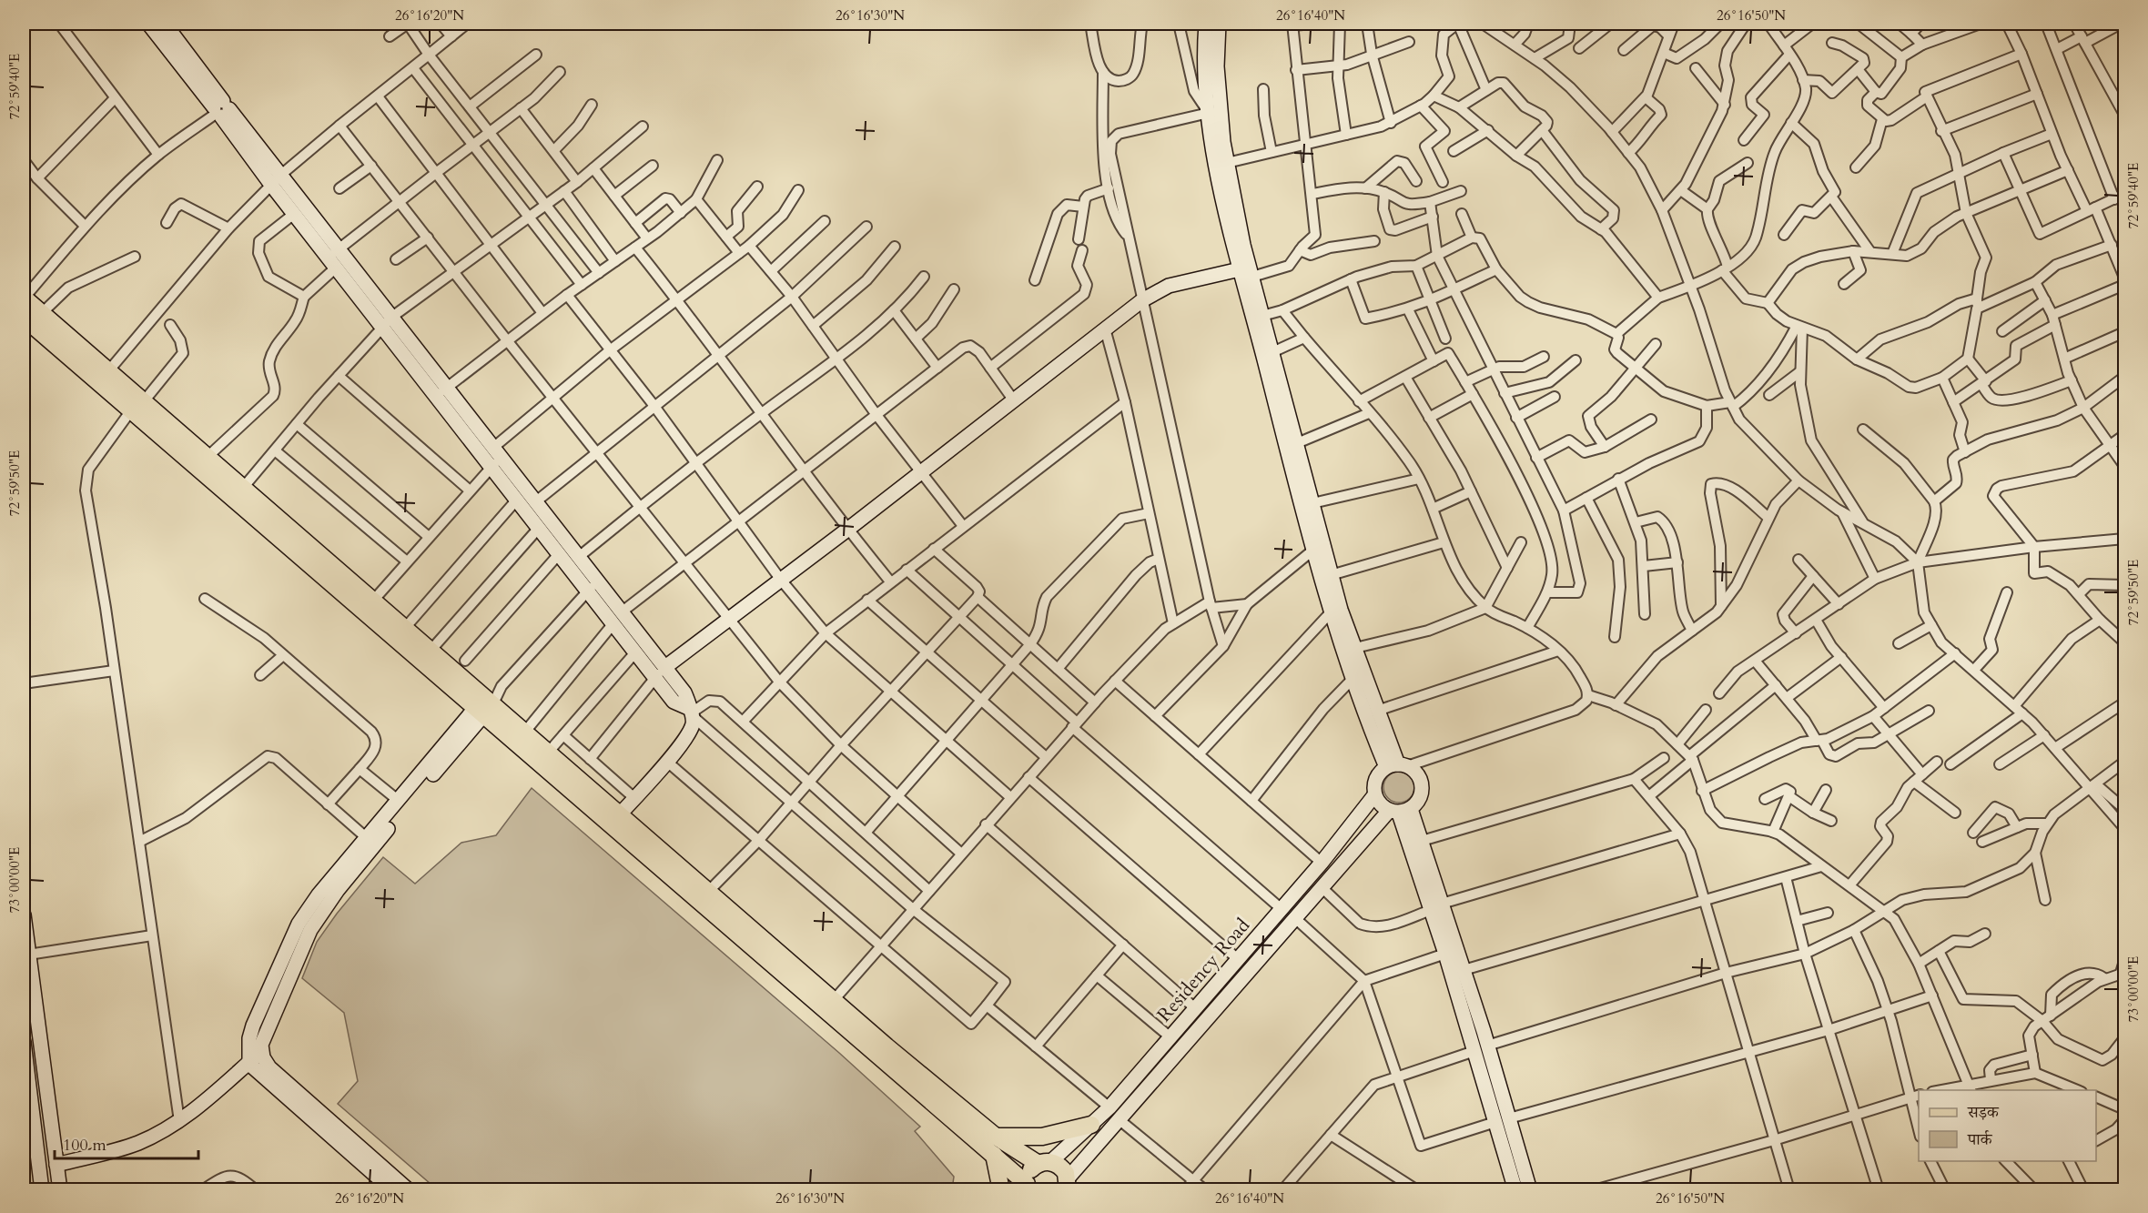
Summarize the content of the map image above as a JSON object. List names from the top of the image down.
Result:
{
  "streets": {
    "street": ["Residency Road"]
  },
  "legend": ["सड़क", "पार्क"],
  "scale_bar": "100 m",
  "coordinates": [
    "26°16'20\"N",
    "26°16'30\"N",
    "26°16'40\"N",
    "26°16'50\"N",
    "72°59'40\"E",
    "72°59'50\"E",
    "73°00'00\"E"
  ]
}
